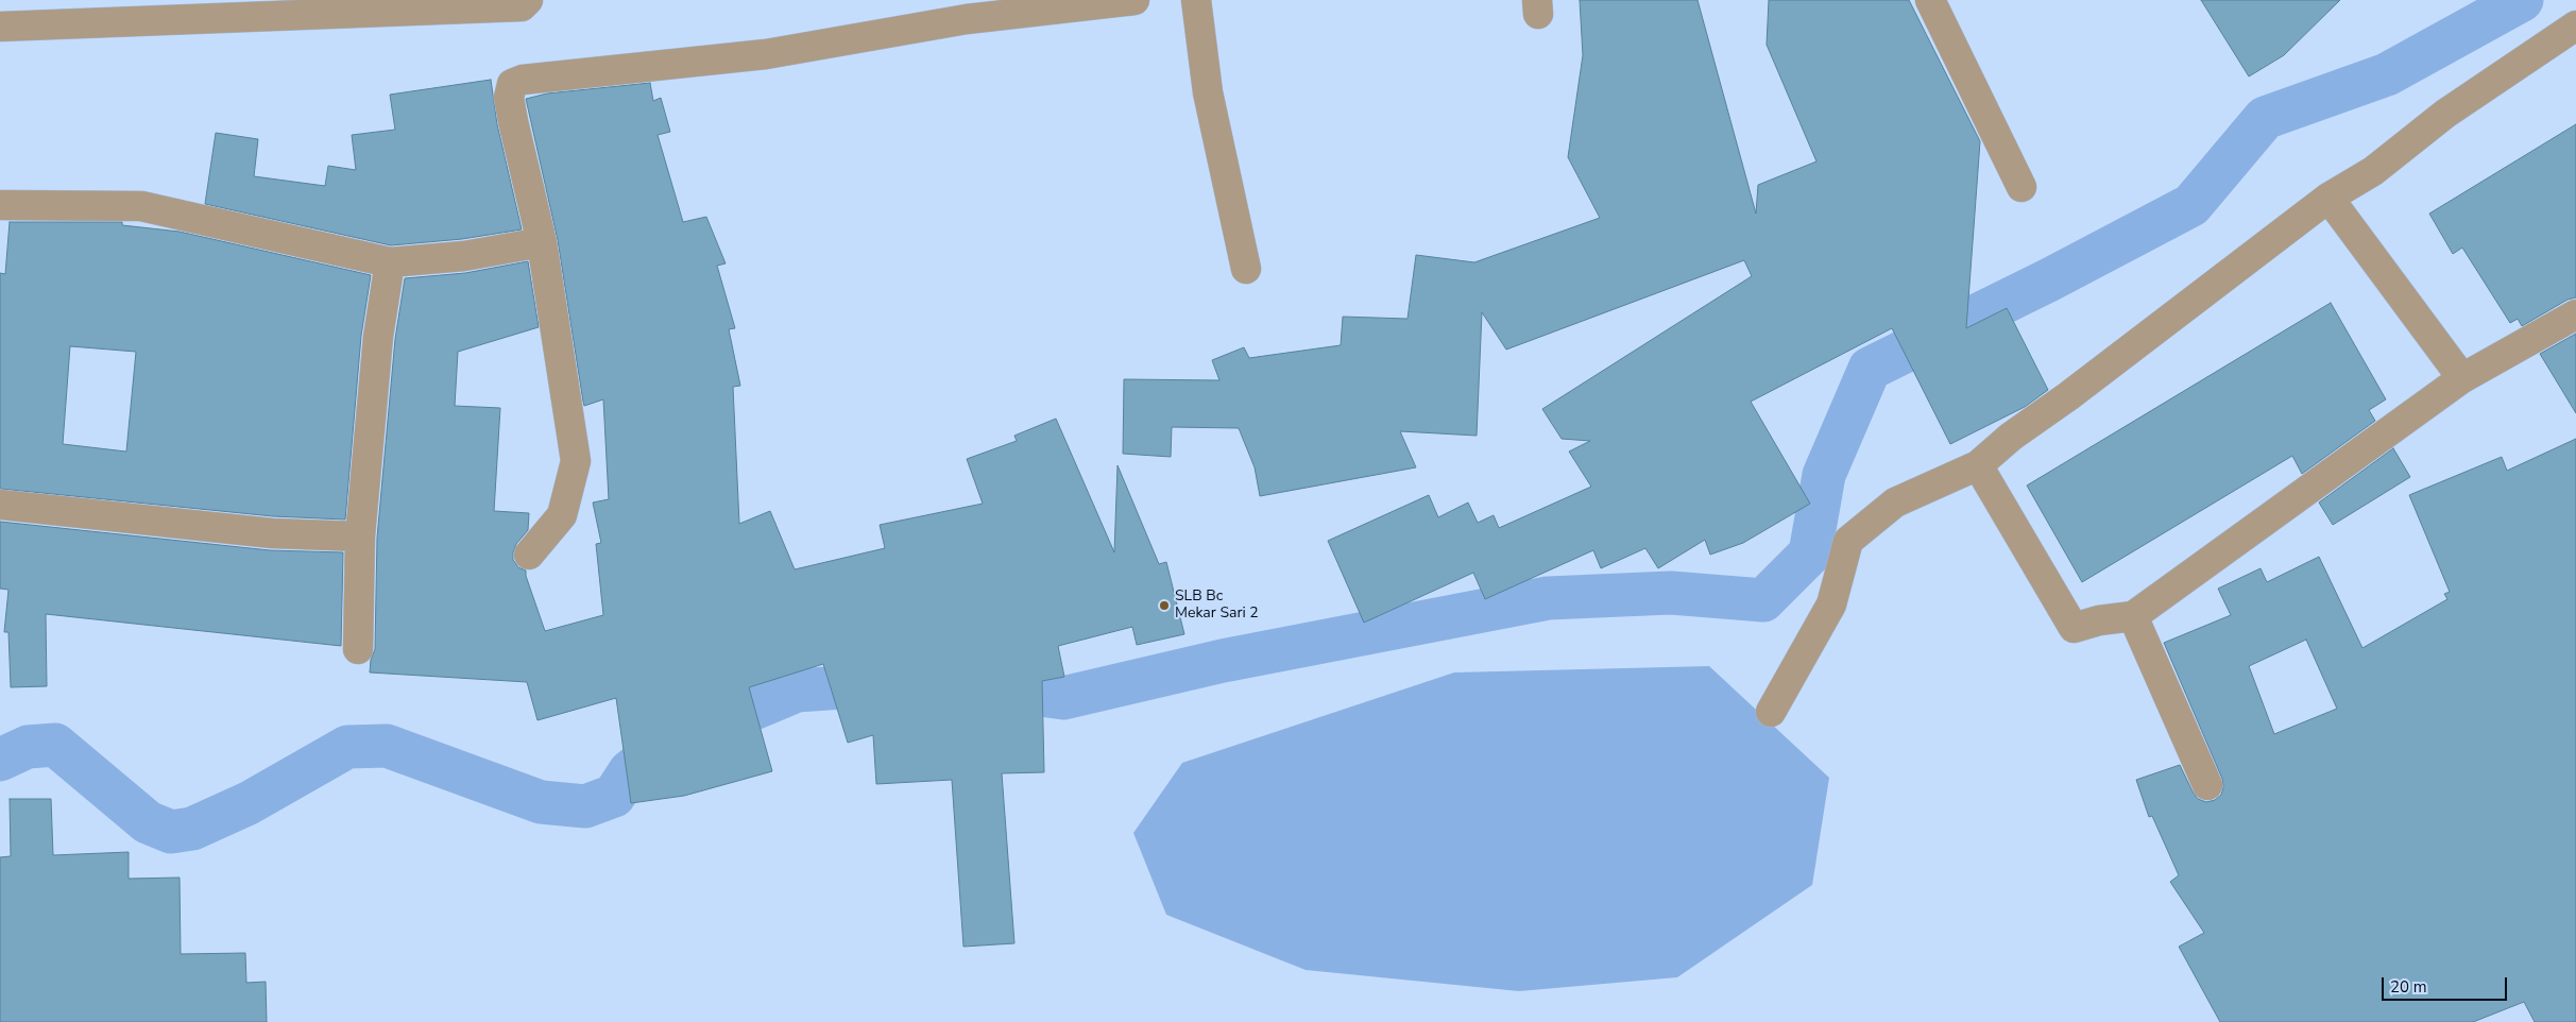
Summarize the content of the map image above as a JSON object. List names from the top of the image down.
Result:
{
  "places": ["SLB Bc Mekar Sari 2"],
  "scale_bar": "20 m"
}
